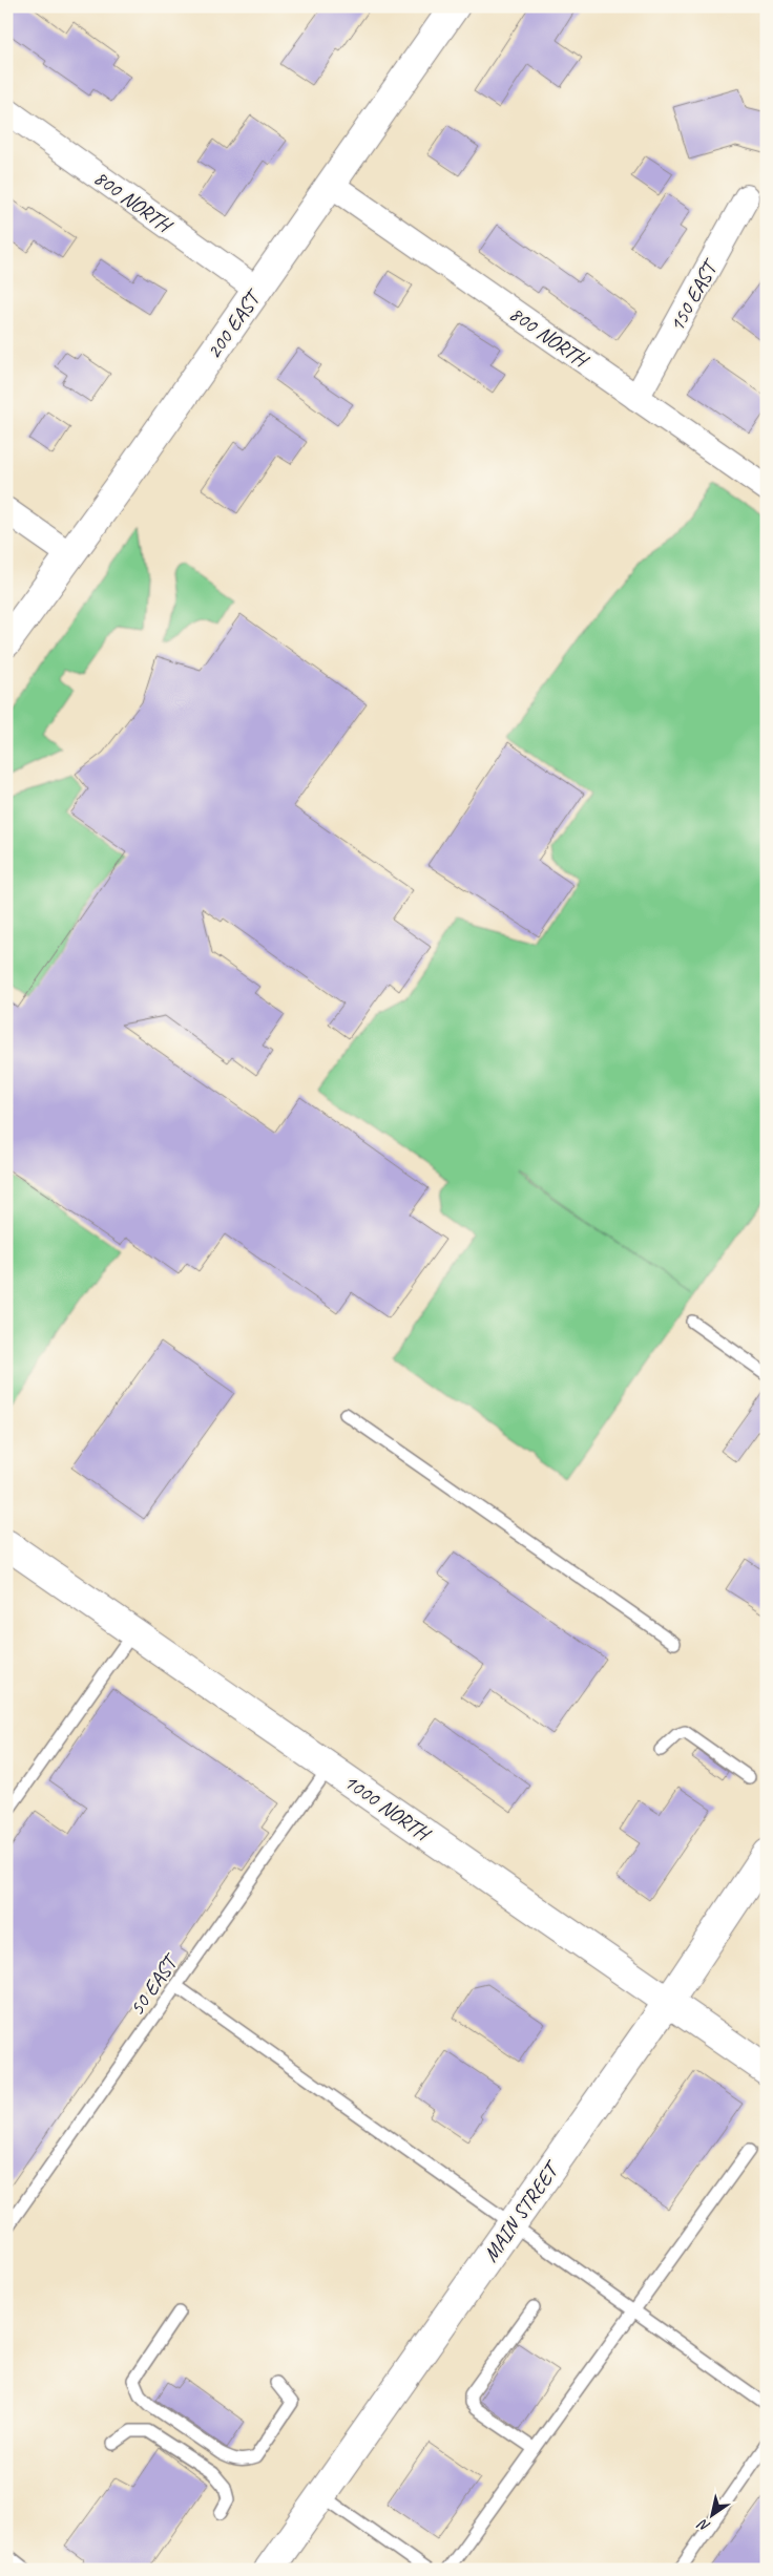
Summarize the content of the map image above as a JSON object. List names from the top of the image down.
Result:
{
  "streets": {
    "main road": ["200 EAST", "1000 NORTH", "MAIN STREET"],
    "street": ["800 NORTH", "150 EAST"],
    "lane": ["50 EAST"]
  },
  "crossings": [
    ["800 NORTH", "150 EAST"],
    ["800 NORTH", "200 EAST"],
    ["1000 NORTH", "50 EAST"],
    ["1000 NORTH", "MAIN STREET"]
  ],
  "north": "bottom left"
}
